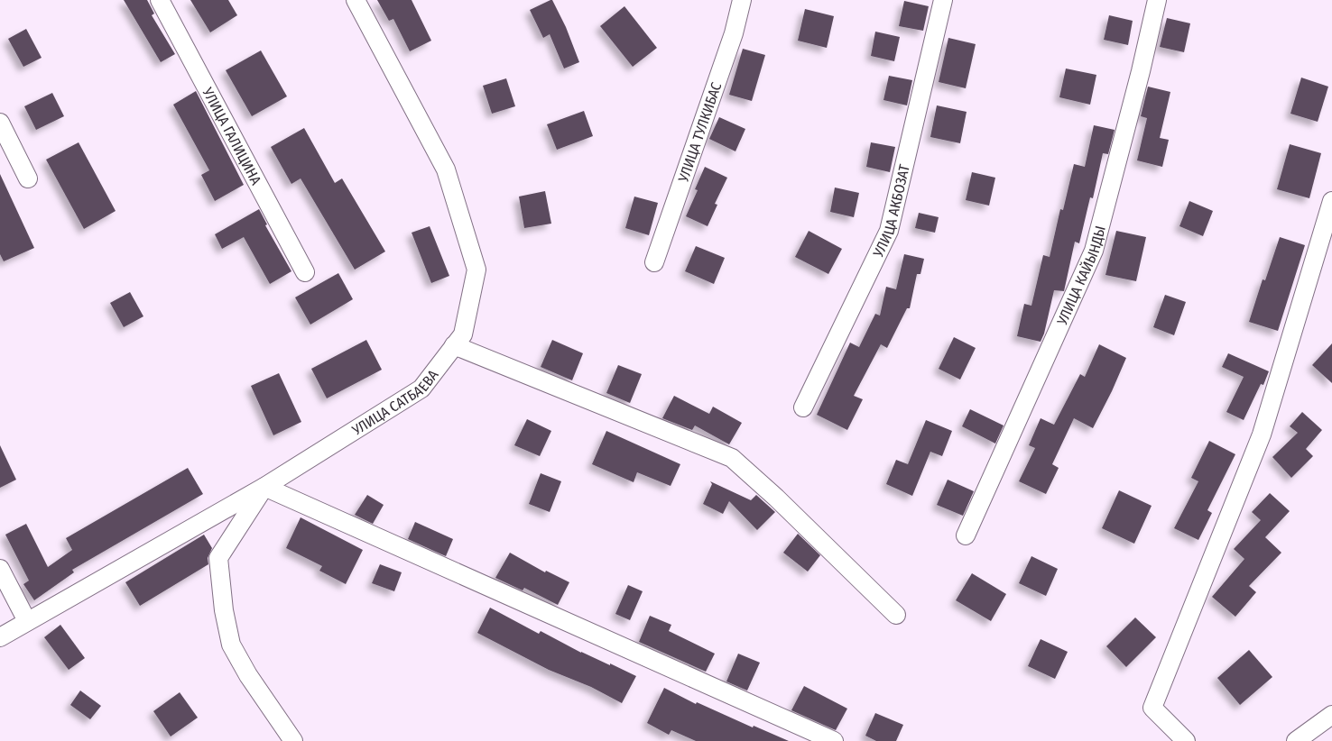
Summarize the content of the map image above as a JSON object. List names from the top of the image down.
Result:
{
  "streets": {
    "street": [
      "УЛИЦА ТУЛКИБАС",
      "УЛИЦА ГАЛИЦИНА",
      "УЛИЦА АКБОЗАТ",
      "УЛИЦА КАЙЫНДЫ",
      "УЛИЦА САТБАЕВА"
    ]
  }
}
